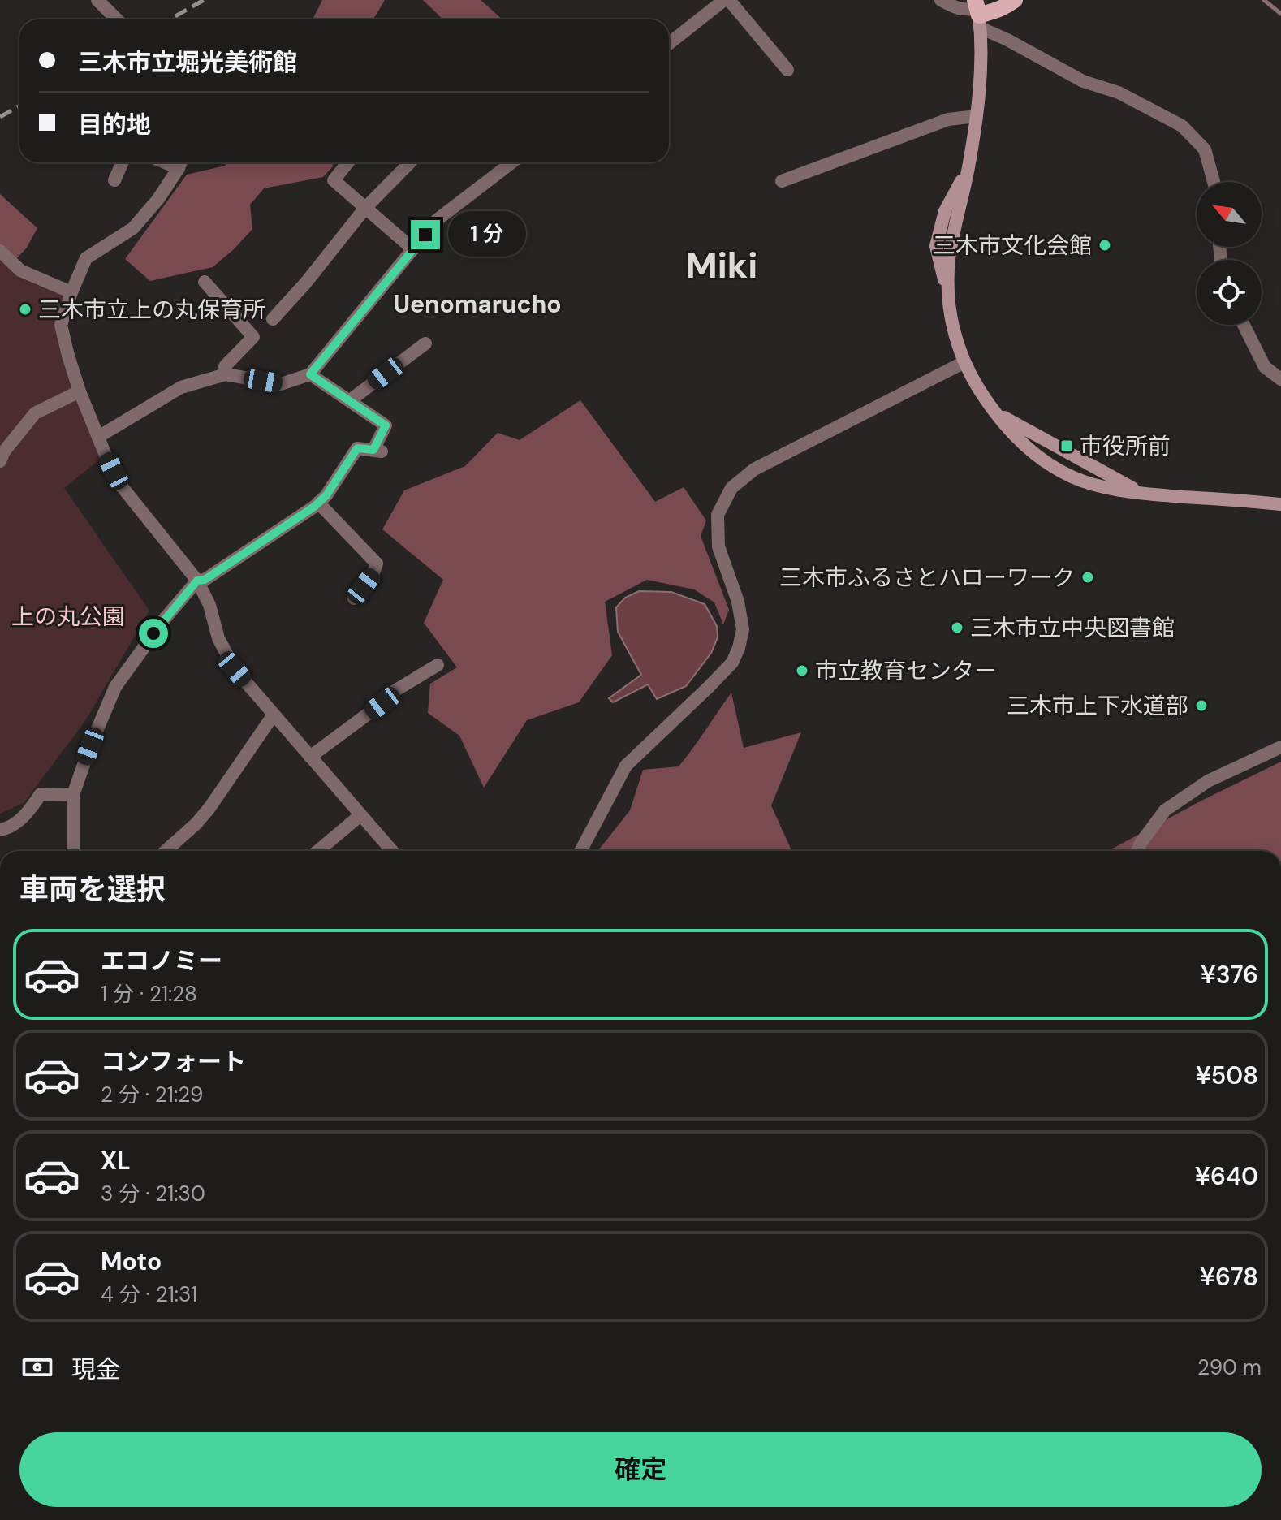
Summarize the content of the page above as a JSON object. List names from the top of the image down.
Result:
{
  "districts": ["Miki", "Uenomarucho"],
  "parks": ["上の丸公園"],
  "places": {
    "other": [
      "三木市文化会館",
      "三木市立上の丸保育所",
      "三木市ふるさとハローワーク",
      "三木市立中央図書館",
      "市立教育センター",
      "三木市上下水道部"
    ],
    "transit": ["市役所前"]
  },
  "north": "top left",
  "page": {
    "banner": ["三木市立堀光美術館", "目的地"],
    "bubble": "1 分",
    "heading": "車両を選択",
    "list": [
      {
        "name": "エコノミー",
        "note": "1 分 · 21:28",
        "value": "¥376"
      },
      {
        "name": "コンフォート",
        "note": "2 分 · 21:29",
        "value": "¥508"
      },
      {
        "name": "XL",
        "note": "3 分 · 21:30",
        "value": "¥640"
      },
      {
        "name": "Moto",
        "note": "4 分 · 21:31",
        "value": "¥678"
      }
    ],
    "pay": ["現金", "290 m"],
    "buttons": "確定"
  }
}
